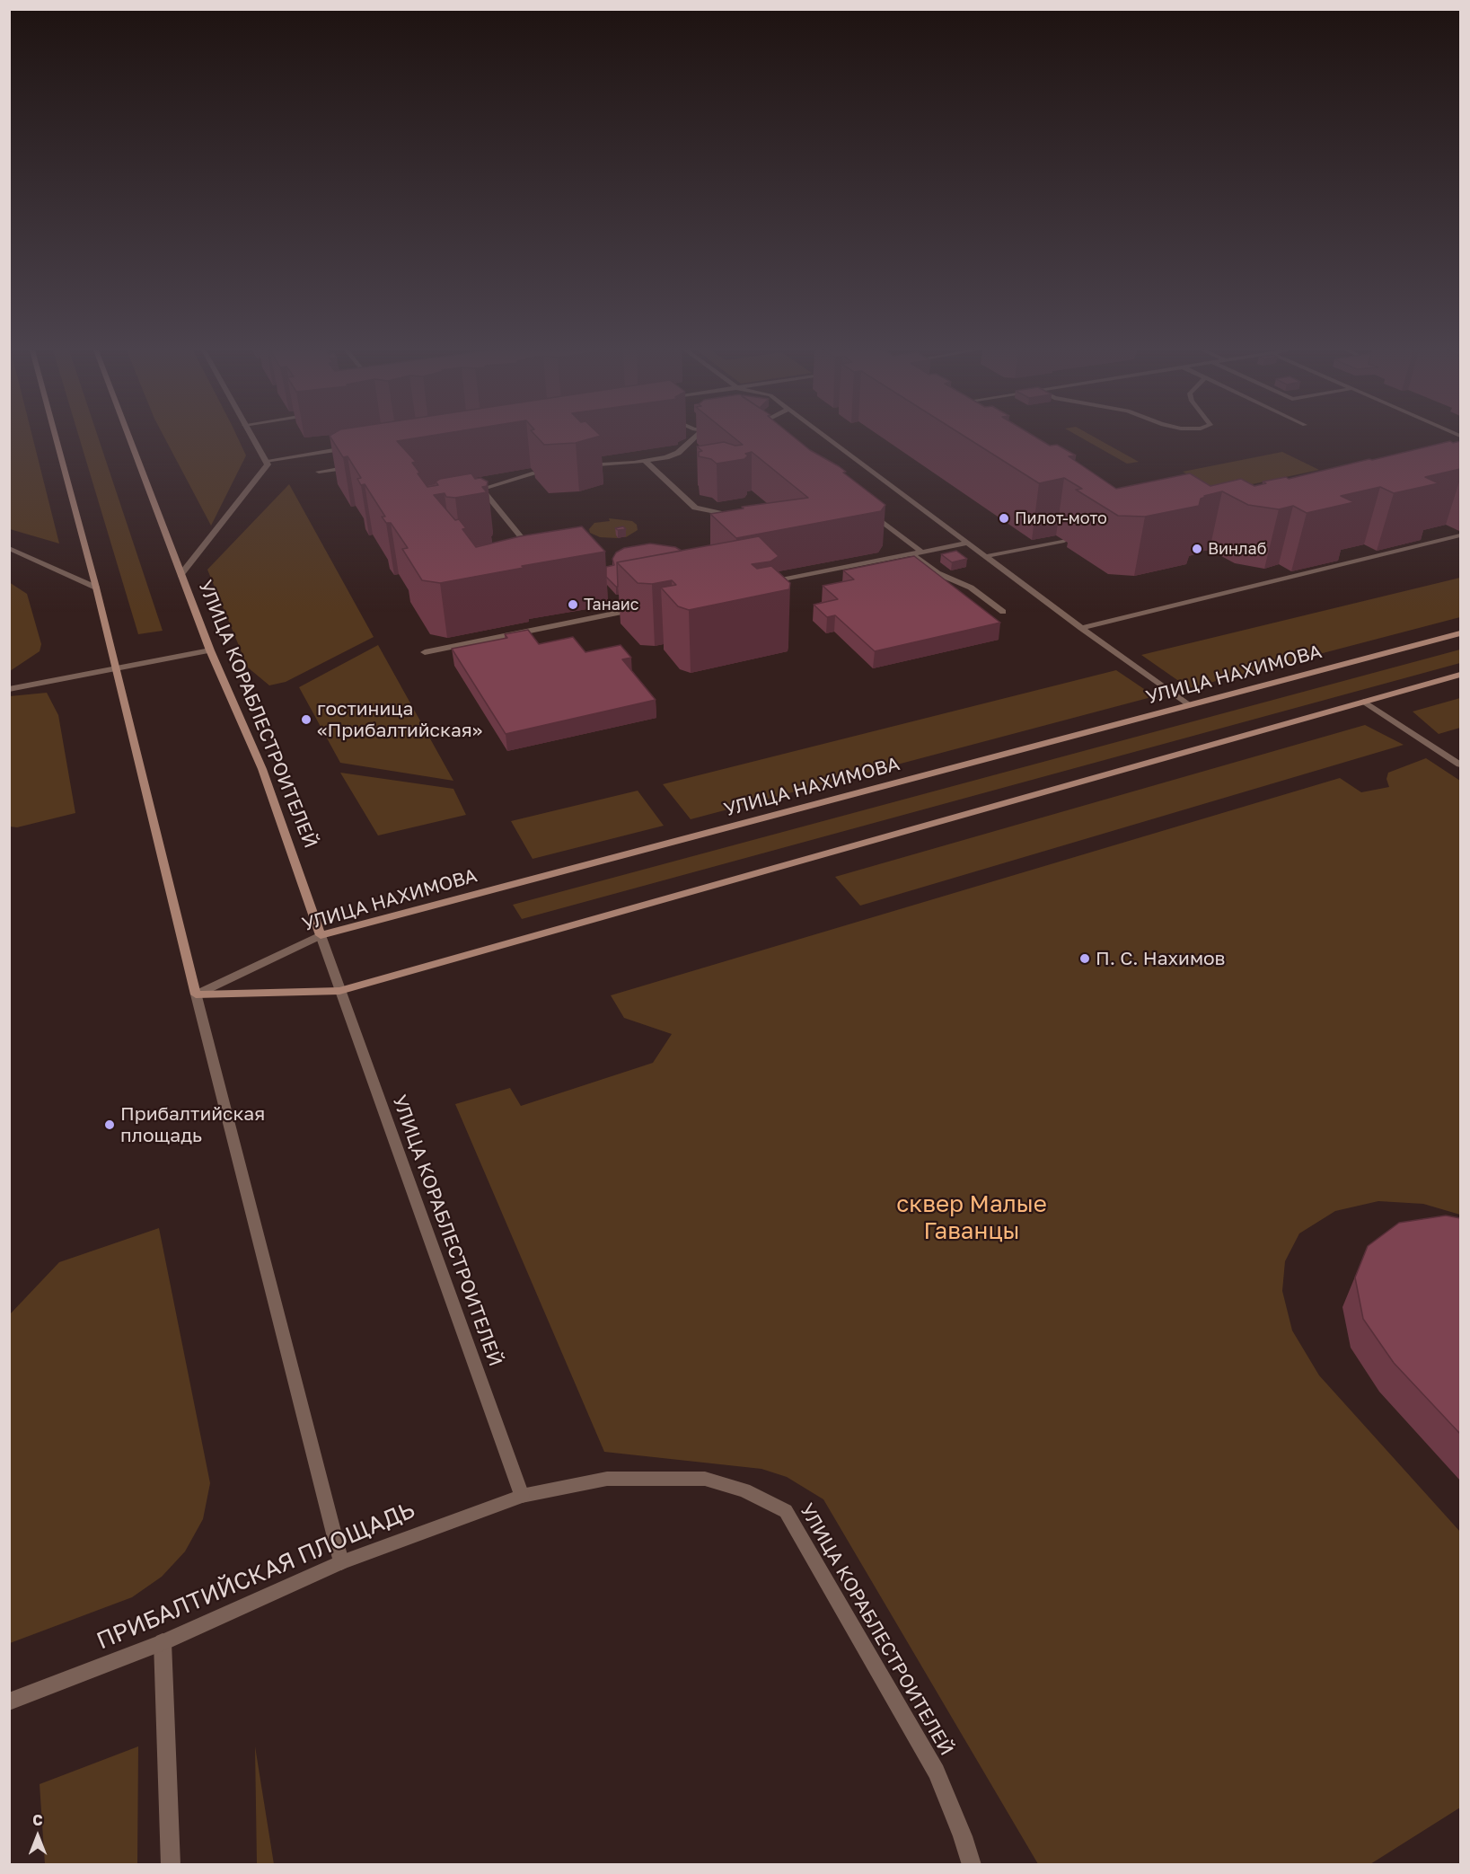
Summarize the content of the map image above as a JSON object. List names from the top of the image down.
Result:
{
  "streets": {
    "main road": ["УЛИЦА НАХИМОВА", "УЛИЦА КОРАБЛЕСТРОИТЕЛЕЙ"],
    "street": ["ПРИБАЛТИЙСКАЯ ПЛОЩАДЬ"]
  },
  "crossings": [
    ["УЛИЦА НАХИМОВА", "УЛИЦА КОРАБЛЕСТРОИТЕЛЕЙ"],
    ["УЛИЦА КОРАБЛЕСТРОИТЕЛЕЙ", "ПРИБАЛТИЙСКАЯ ПЛОЩАДЬ"]
  ],
  "parks": ["сквер Малые Гаванцы"],
  "places": [
    "Пилот-мото",
    "Винлаб",
    "Танаис",
    "гостиница «Прибалтийская»",
    "П. С. Нахимов",
    "Прибалтийская площадь"
  ],
  "north": "top"
}
